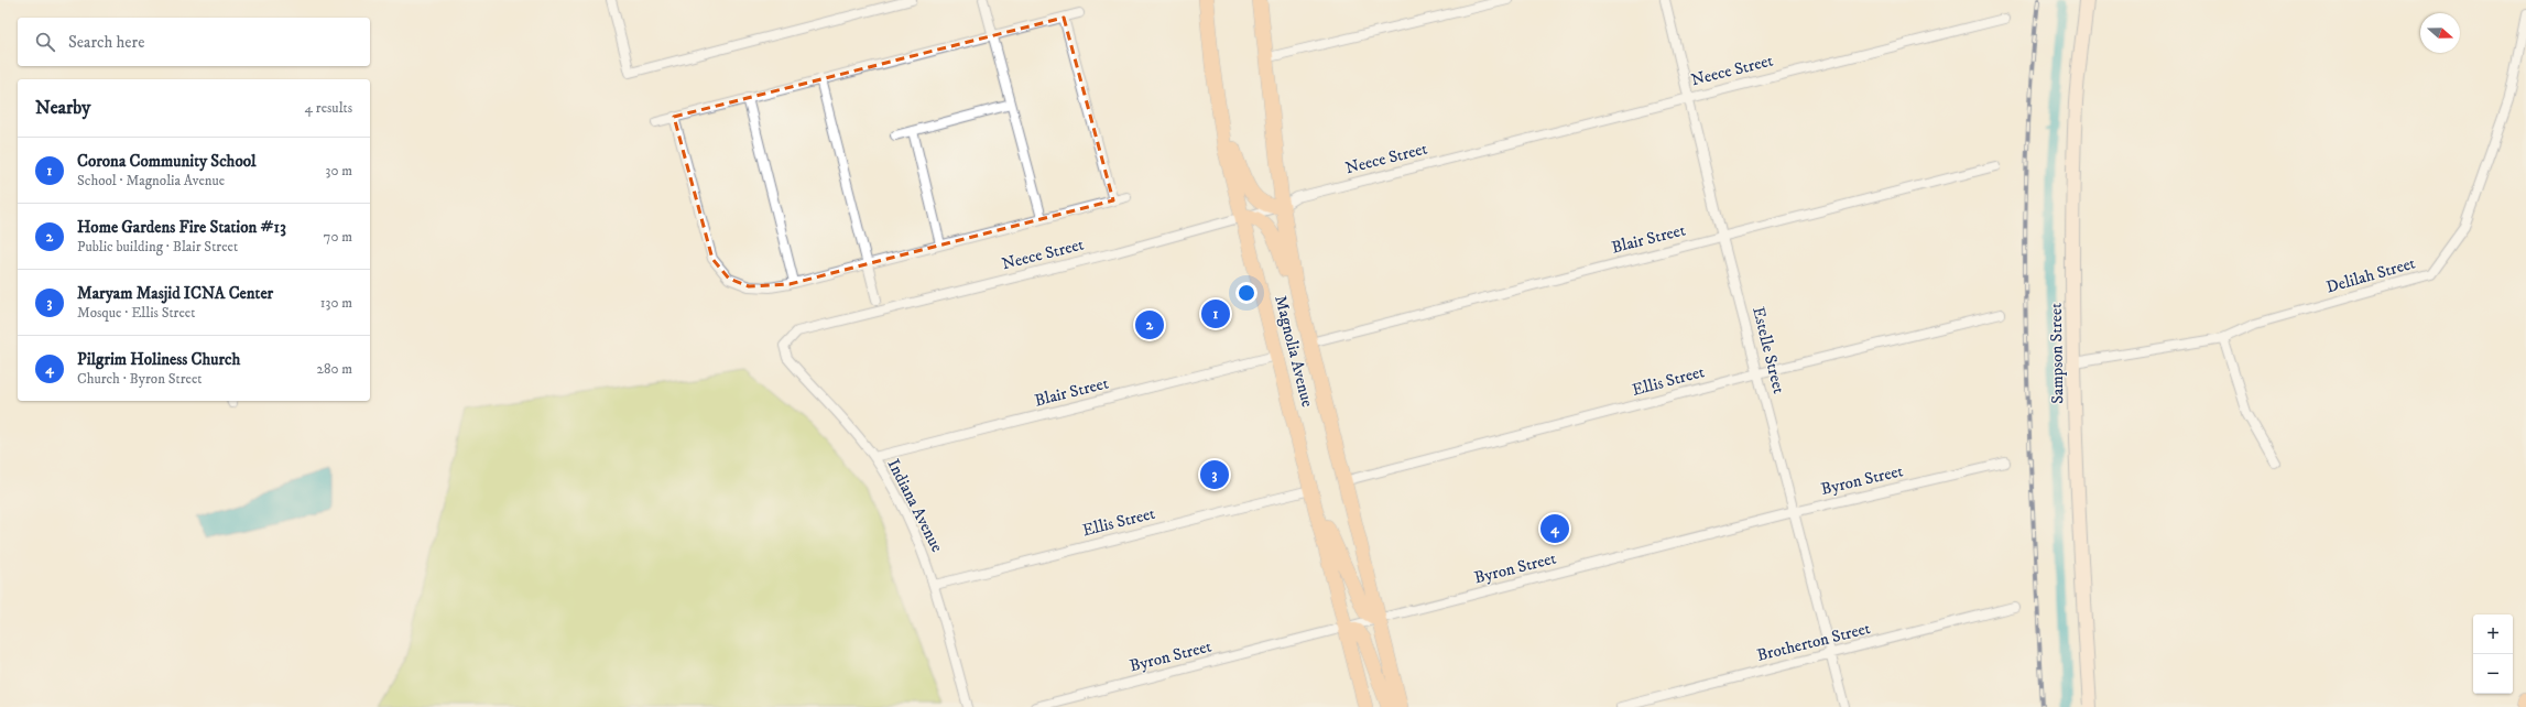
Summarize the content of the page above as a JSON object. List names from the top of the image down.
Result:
{
  "streets": {
    "main road": ["Magnolia Avenue"],
    "street": [
      "Neece Street",
      "Blair Street",
      "Delilah Street",
      "Estelle Street",
      "Sampson Street",
      "Ellis Street",
      "Byron Street",
      "Indiana Avenue",
      "Brotherton Street"
    ]
  },
  "crossings": [
    ["Neece Street", "Estelle Street"],
    ["Neece Street", "Magnolia Avenue"],
    ["Neece Street", "Indiana Avenue"],
    ["Blair Street", "Estelle Street"],
    ["Blair Street", "Magnolia Avenue"],
    ["Blair Street", "Indiana Avenue"],
    ["Delilah Street", "Sampson Street"],
    ["Estelle Street", "Ellis Street"],
    ["Estelle Street", "Byron Street"],
    ["Estelle Street", "Brotherton Street"],
    ["Magnolia Avenue", "Ellis Street"],
    ["Magnolia Avenue", "Byron Street"],
    ["Ellis Street", "Indiana Avenue"]
  ],
  "north": "right",
  "page": {
    "search": "Search here",
    "heading": ["Nearby", "4 results"],
    "list": [
      {
        "mark": "1",
        "name": "Corona Community School",
        "note": "School · Magnolia Avenue",
        "value": "30 m"
      },
      {
        "mark": "2",
        "name": "Home Gardens Fire Station #13",
        "note": "Public building · Blair Street",
        "value": "70 m"
      },
      {
        "mark": "3",
        "name": "Maryam Masjid ICNA Center",
        "note": "Mosque · Ellis Street",
        "value": "130 m"
      },
      {
        "mark": "4",
        "name": "Pilgrim Holiness Church",
        "note": "Church · Byron Street",
        "value": "280 m"
      }
    ],
    "pins": [
      "1",
      "2",
      "3",
      "4"
    ],
    "map_buttons": ["+", "−"]
  }
}
